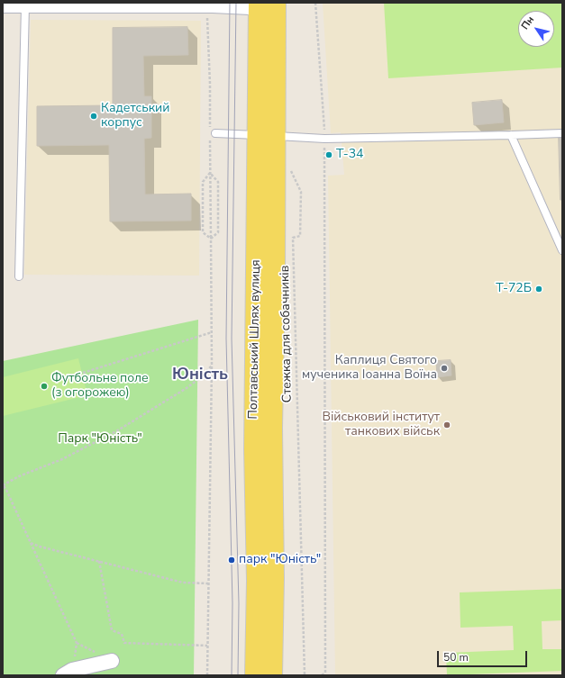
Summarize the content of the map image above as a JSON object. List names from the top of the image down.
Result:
{
  "streets": {
    "main road": ["Полтавський Шлях вулиця"],
    "path": ["Стежка для собачників"]
  },
  "districts": ["Юність"],
  "parks": ["Парк \"Юність\""],
  "places": [
    "Кадетський корпус",
    "T-34",
    "Т-72Б",
    "Каплиця Святого мученика Іоанна Воїна",
    "Футбольне поле (з огорожею)",
    "Військовий інститут танкових військ",
    "парк \"Юність\""
  ],
  "scale_bar": "50 m",
  "north": "top left"
}
